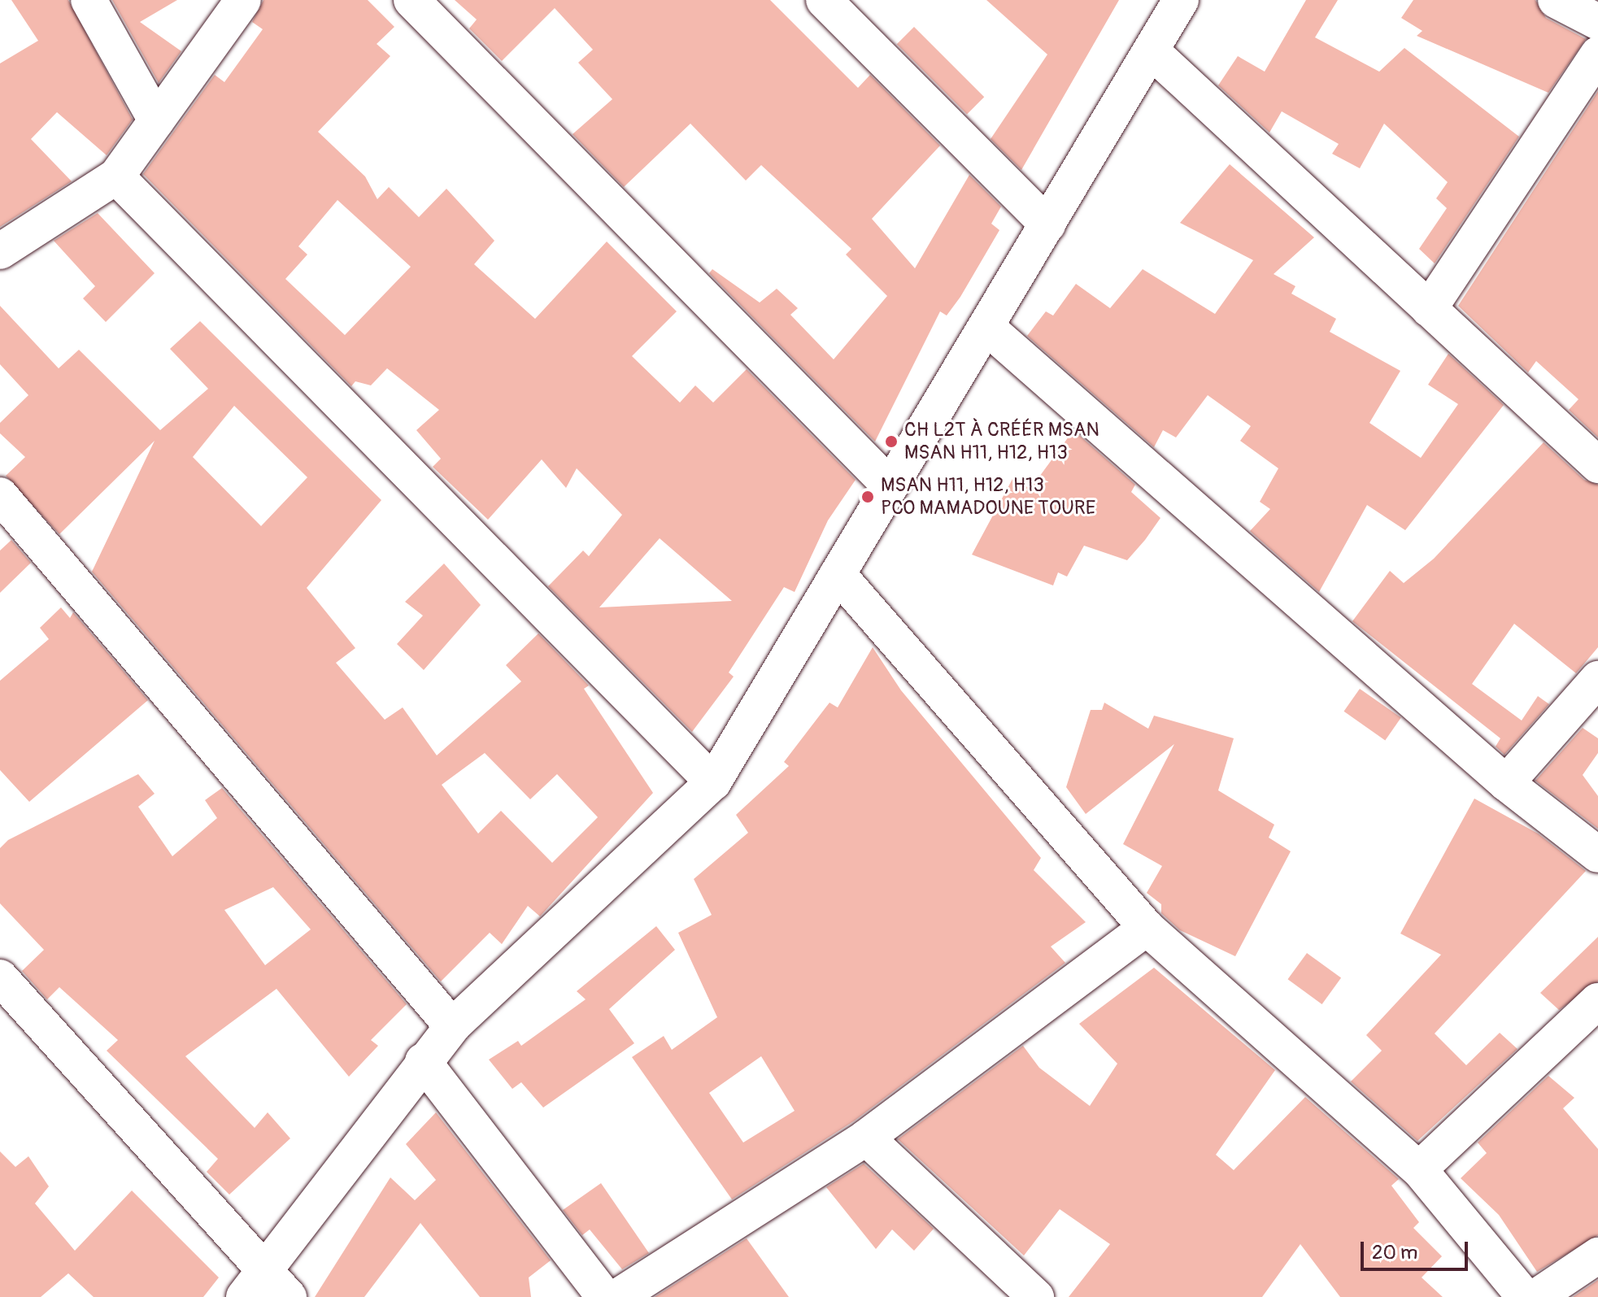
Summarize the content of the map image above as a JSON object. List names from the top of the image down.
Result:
{
  "places": ["CH L2T À CRÉÉR MSAN MSAN H11, H12, H13", "MSAN H11, H12, H13 PCO MAMADOUNE TOURE"],
  "scale_bar": "20 m"
}
